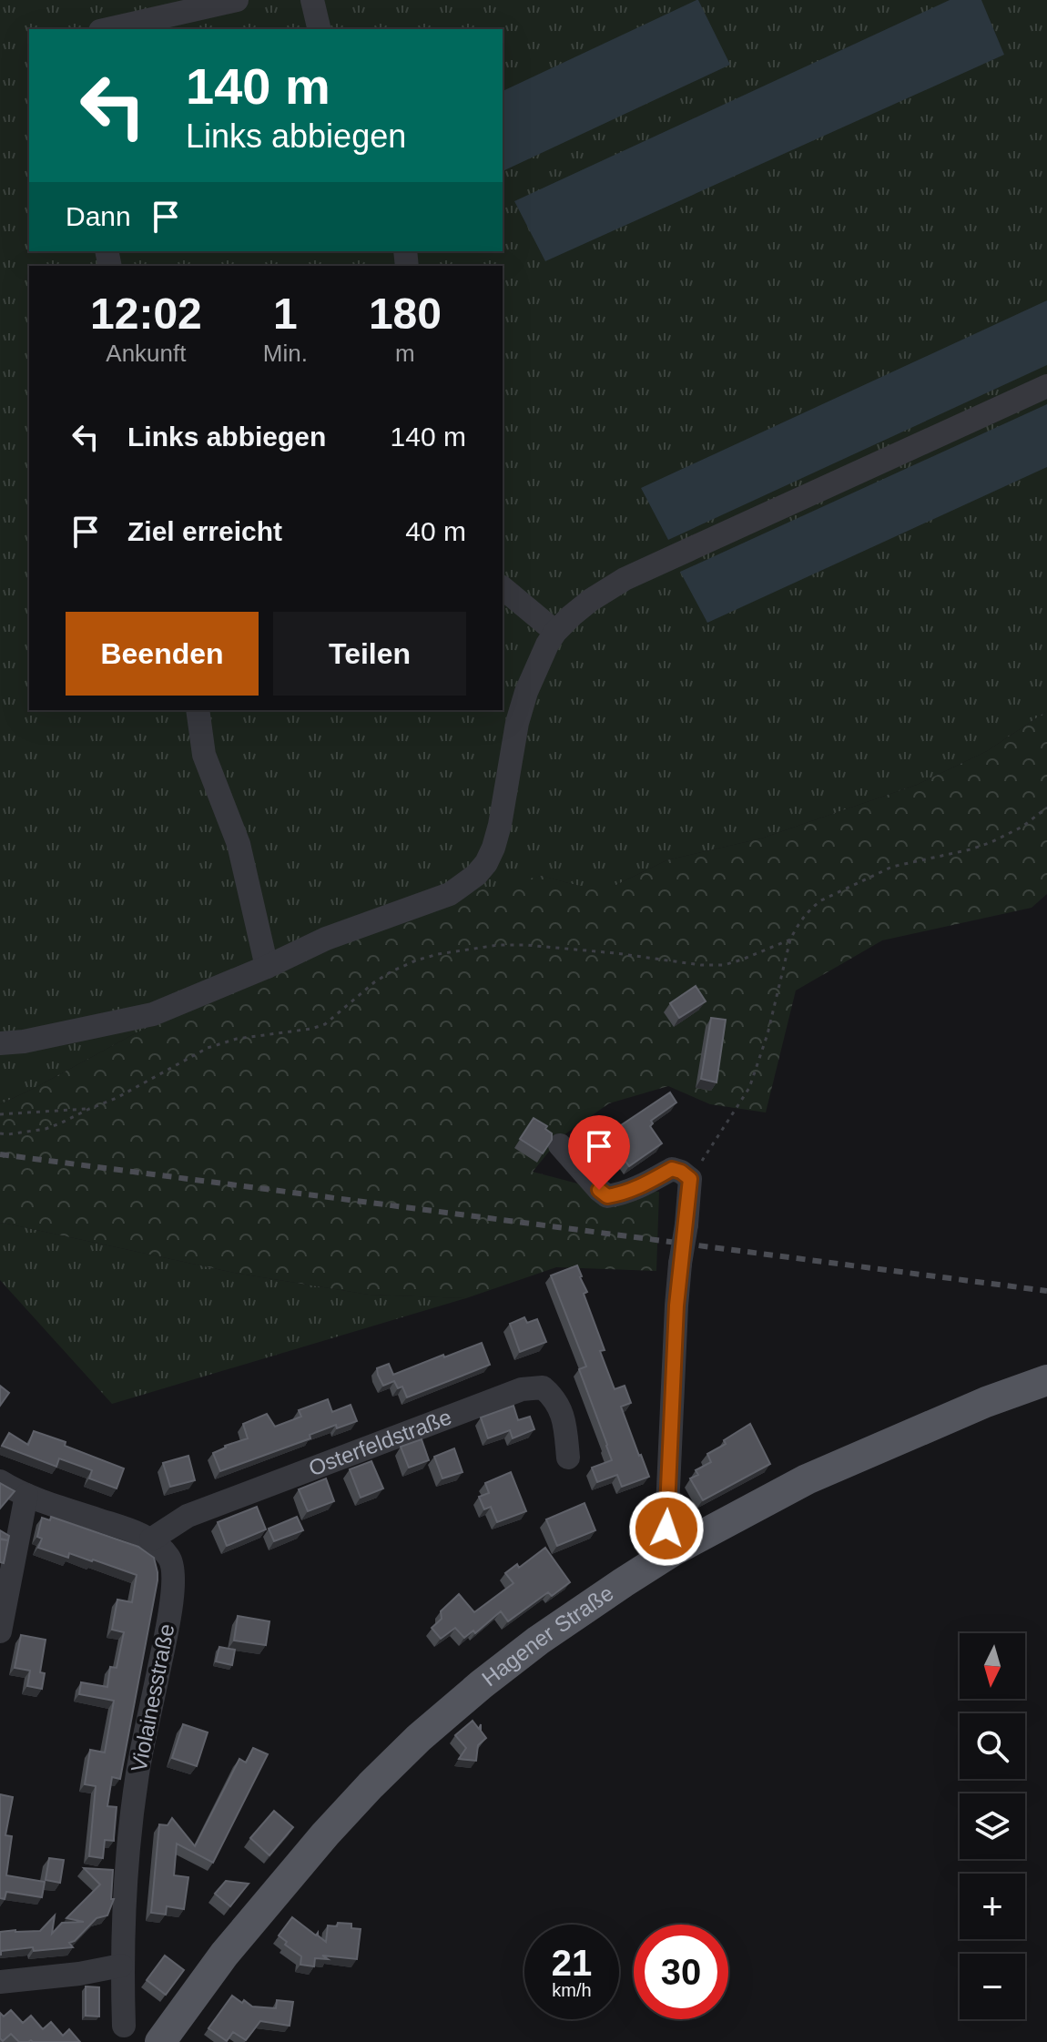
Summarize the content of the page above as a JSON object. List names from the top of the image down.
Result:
{
  "streets": {
    "main road": ["Hagener Straße"],
    "street": ["Osterfeldstraße", "Violainesstraße"]
  },
  "crossings": [
    ["Osterfeldstraße", "Violainesstraße"]
  ],
  "north": "bottom",
  "page": {
    "turn": ["140 m", "Links abbiegen"],
    "then": "Dann",
    "eta": [
      "12:02",
      "Ankunft",
      "1",
      "Min.",
      "180",
      "m"
    ],
    "list": [
      {
        "name": "Links abbiegen",
        "value": "140 m"
      },
      {
        "name": "Ziel erreicht",
        "value": "40 m"
      }
    ],
    "buttons": ["Beenden", "Teilen"],
    "map_buttons": ["+", "−"],
    "speed": "21 km/h",
    "limit": "30"
  }
}
